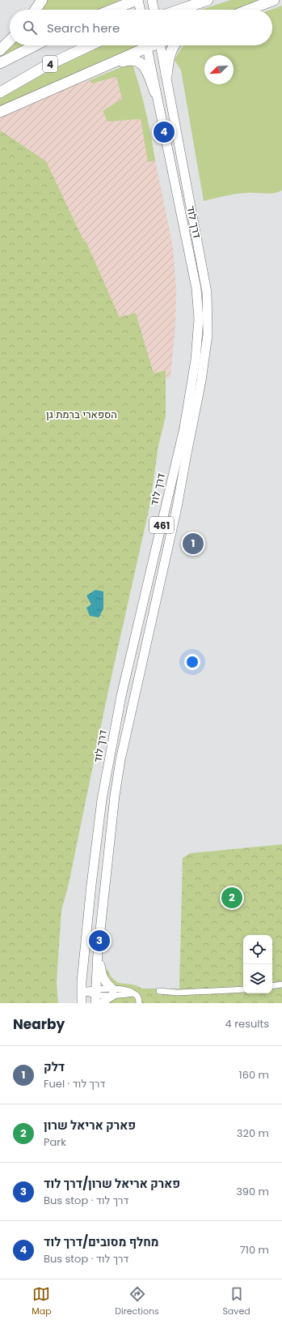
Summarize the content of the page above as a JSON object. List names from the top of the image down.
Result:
{
  "streets": {
    "highway": ["4"],
    "main road": ["דרך לוד", "461"]
  },
  "parks": ["הספארי ברמת גן"],
  "north": "bottom left",
  "page": {
    "search": "Search here",
    "pins": [
      "4",
      "1",
      "2",
      "3"
    ],
    "heading": ["Nearby", "4 results"],
    "list": [
      {
        "mark": "1",
        "name": "דלק",
        "note": "Fuel · דרך לוד",
        "value": "160 m"
      },
      {
        "mark": "2",
        "name": "פארק אריאל שרון",
        "note": "Park",
        "value": "320 m"
      },
      {
        "mark": "3",
        "name": "פארק אריאל שרון/דרך לוד",
        "note": "Bus stop · דרך לוד",
        "value": "390 m"
      },
      {
        "mark": "4",
        "name": "מחלף מסובים/דרך לוד",
        "note": "Bus stop · דרך לוד",
        "value": "710 m"
      }
    ],
    "nav": ["Map", "Directions", "Saved"]
  }
}
